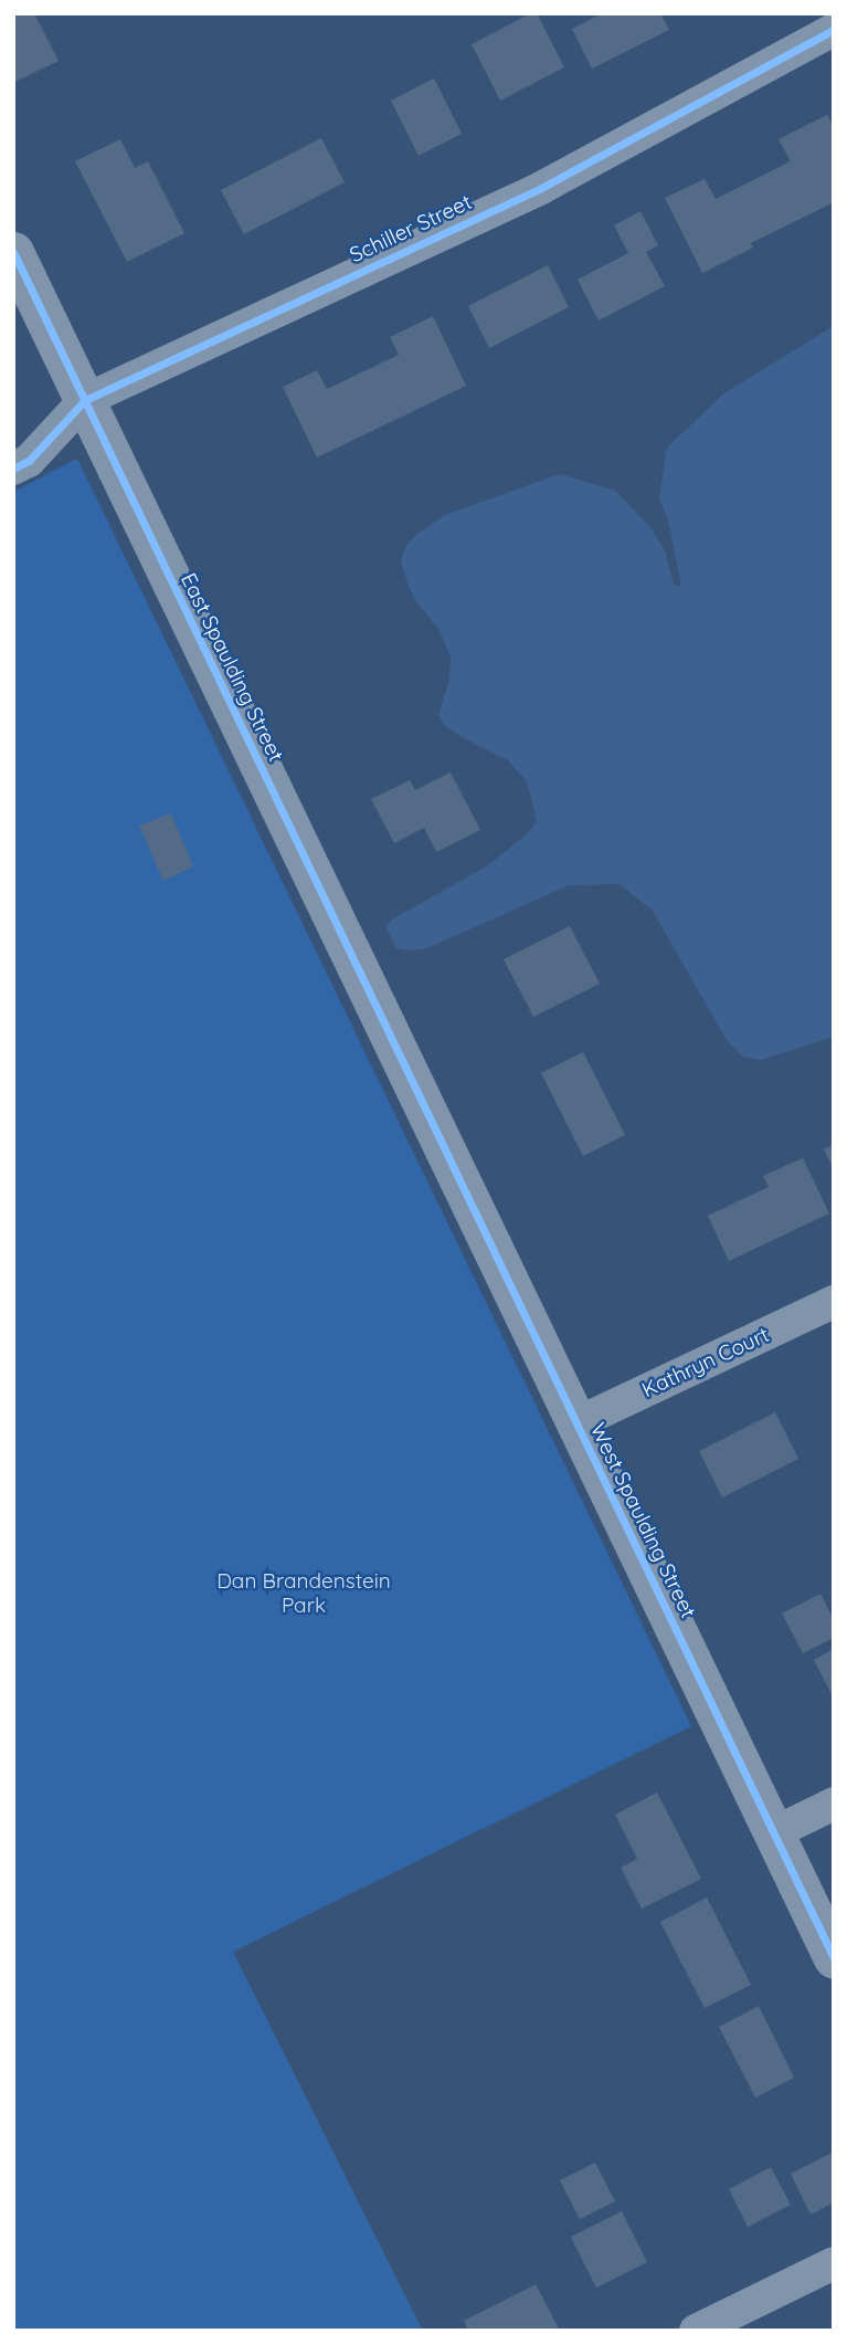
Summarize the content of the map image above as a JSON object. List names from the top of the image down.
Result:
{
  "streets": {
    "street": [
      "Schiller Street",
      "East Spaulding Street",
      "Kathryn Court",
      "West Spaulding Street"
    ]
  },
  "crossings": [
    ["Schiller Street", "East Spaulding Street"],
    ["East Spaulding Street", "West Spaulding Street"],
    ["Kathryn Court", "West Spaulding Street"]
  ],
  "parks": ["Dan Brandenstein Park"]
}
